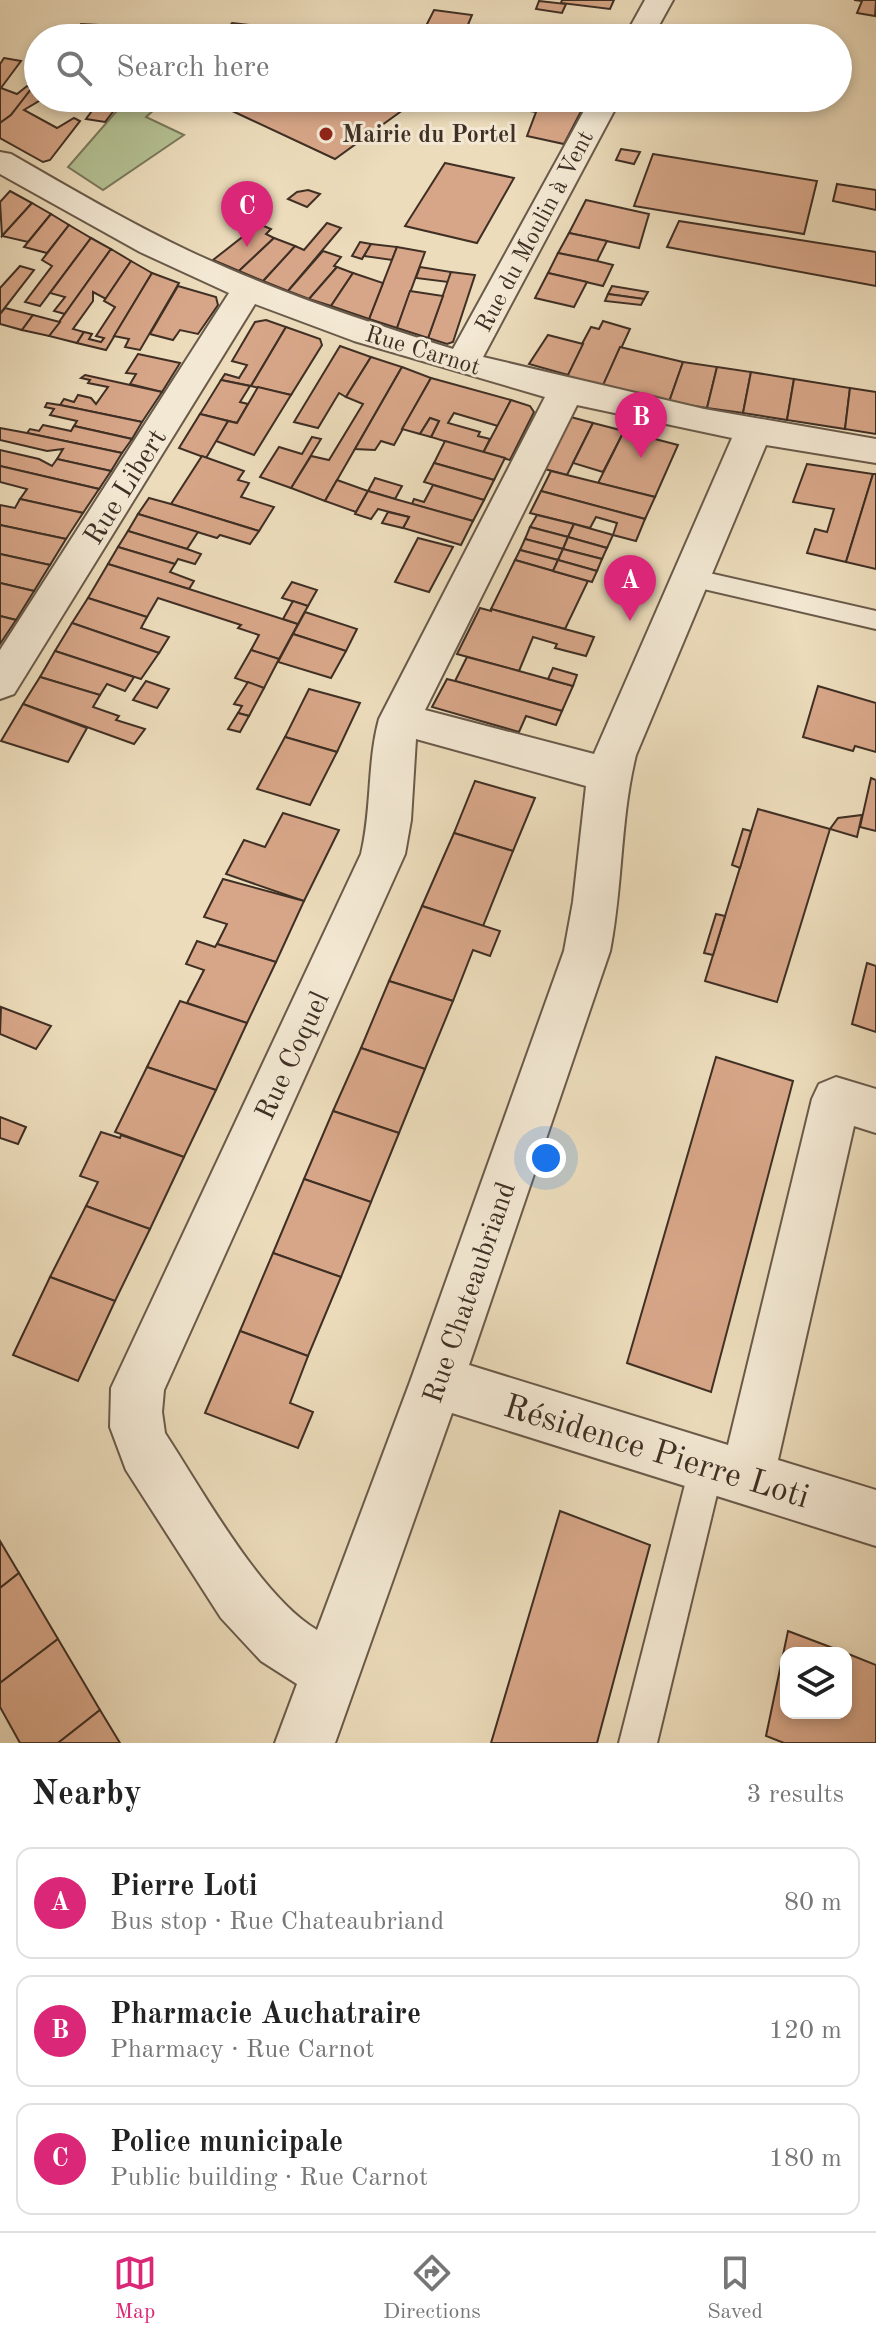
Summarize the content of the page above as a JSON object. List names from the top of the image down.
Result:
{
  "streets": {
    "street": [
      "Rue du Moulin à Vent",
      "Rue Carnot",
      "Rue Libert",
      "Rue Coquel",
      "Rue Chateaubriand",
      "Résidence Pierre Loti"
    ]
  },
  "crossings": [
    ["Rue du Moulin à Vent", "Rue Carnot"],
    ["Rue Carnot", "Rue Libert"],
    ["Rue Carnot", "Rue Coquel"],
    ["Rue Carnot", "Rue Chateaubriand"],
    ["Rue Coquel", "Rue Chateaubriand"],
    ["Rue Chateaubriand", "Résidence Pierre Loti"]
  ],
  "places": ["Mairie du Portel"],
  "page": {
    "search": "Search here",
    "pins": ["C", "B", "A"],
    "heading": ["Nearby", "3 results"],
    "list": [
      {
        "mark": "A",
        "name": "Pierre Loti",
        "note": "Bus stop · Rue Chateaubriand",
        "value": "80 m"
      },
      {
        "mark": "B",
        "name": "Pharmacie Auchatraire",
        "note": "Pharmacy · Rue Carnot",
        "value": "120 m"
      },
      {
        "mark": "C",
        "name": "Police municipale",
        "note": "Public building · Rue Carnot",
        "value": "180 m"
      }
    ],
    "nav": ["Map", "Directions", "Saved"]
  }
}
